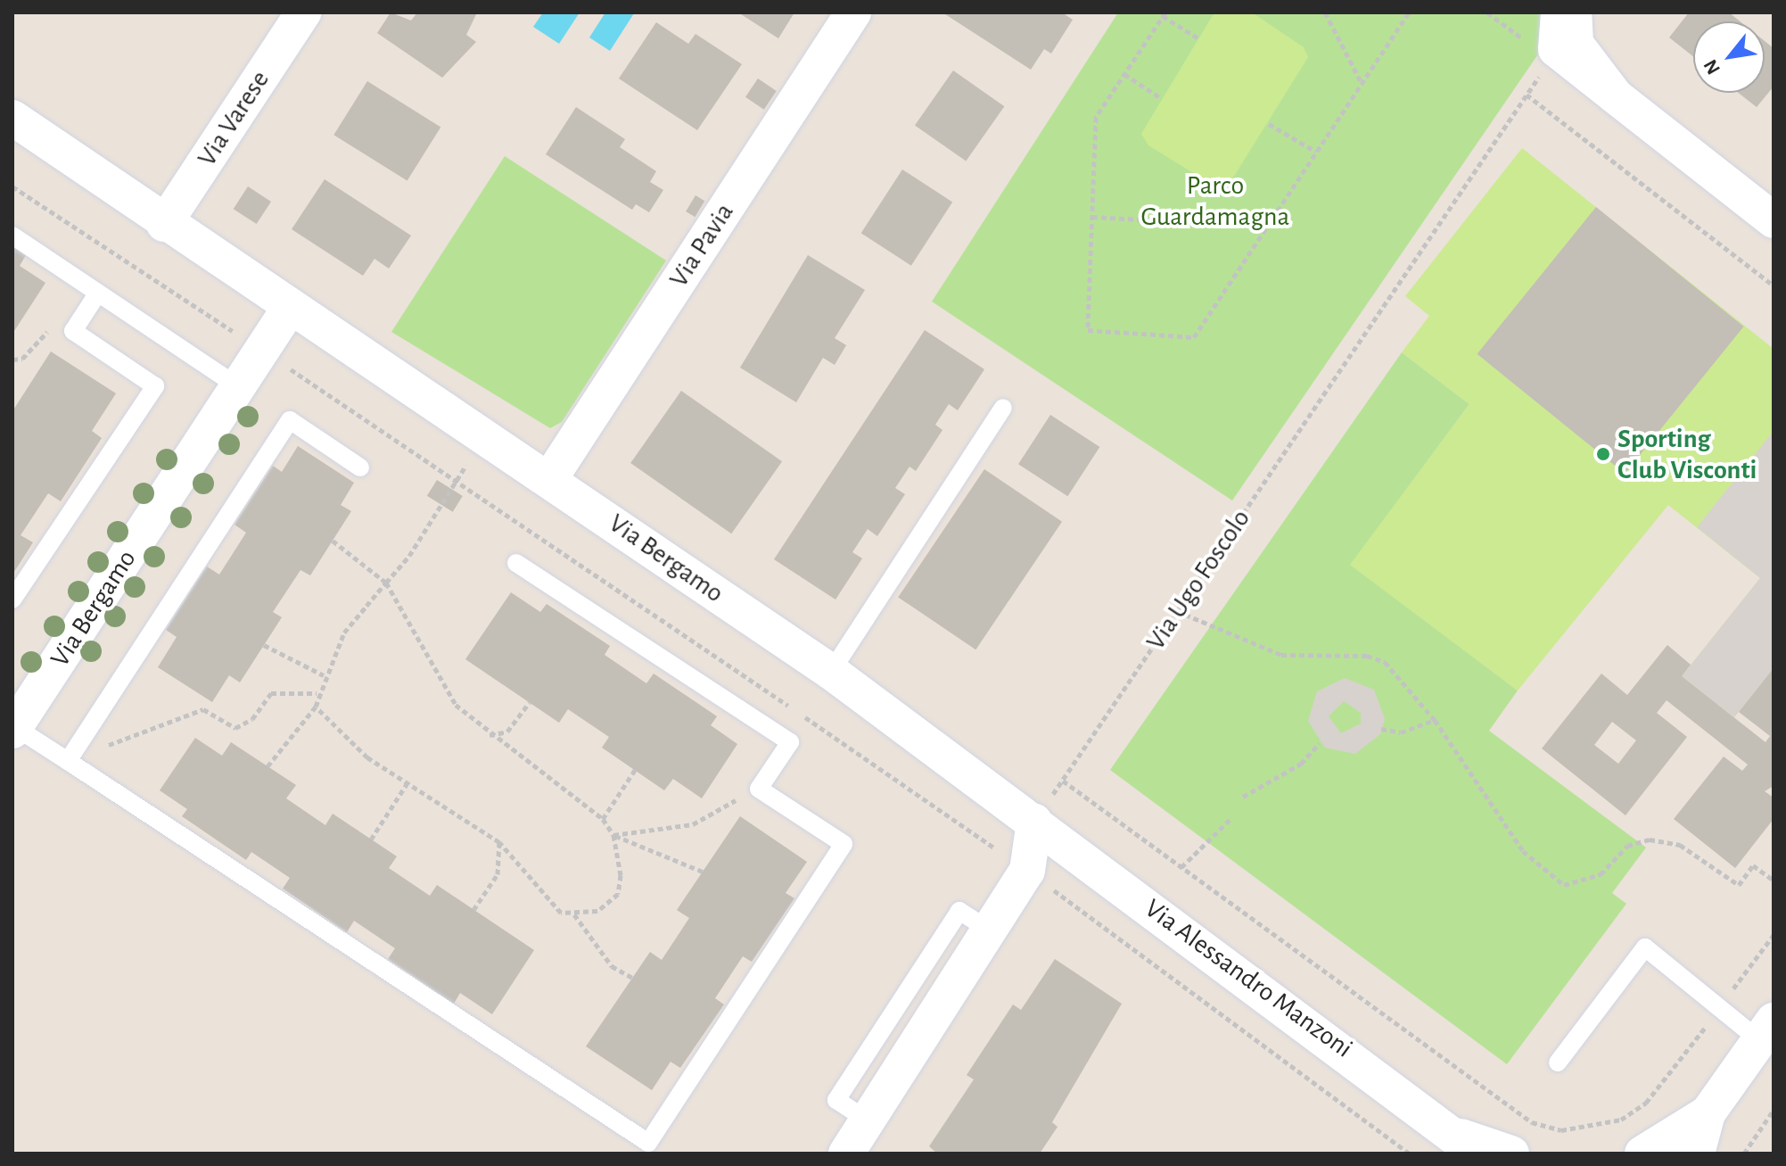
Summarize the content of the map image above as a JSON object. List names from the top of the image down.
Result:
{
  "streets": {
    "street": [
      "Via Varese",
      "Via Pavia",
      "Via Bergamo",
      "Via Alessandro Manzoni"
    ],
    "path": ["Via Ugo Foscolo"]
  },
  "crossings": [
    ["Via Varese", "Via Bergamo"],
    ["Via Pavia", "Via Bergamo"],
    ["Via Bergamo", "Via Ugo Foscolo"],
    ["Via Bergamo", "Via Alessandro Manzoni"],
    ["Via Ugo Foscolo", "Via Alessandro Manzoni"]
  ],
  "parks": ["Parco Guardamagna"],
  "places": ["Sporting Club Visconti"],
  "north": "bottom left"
}
